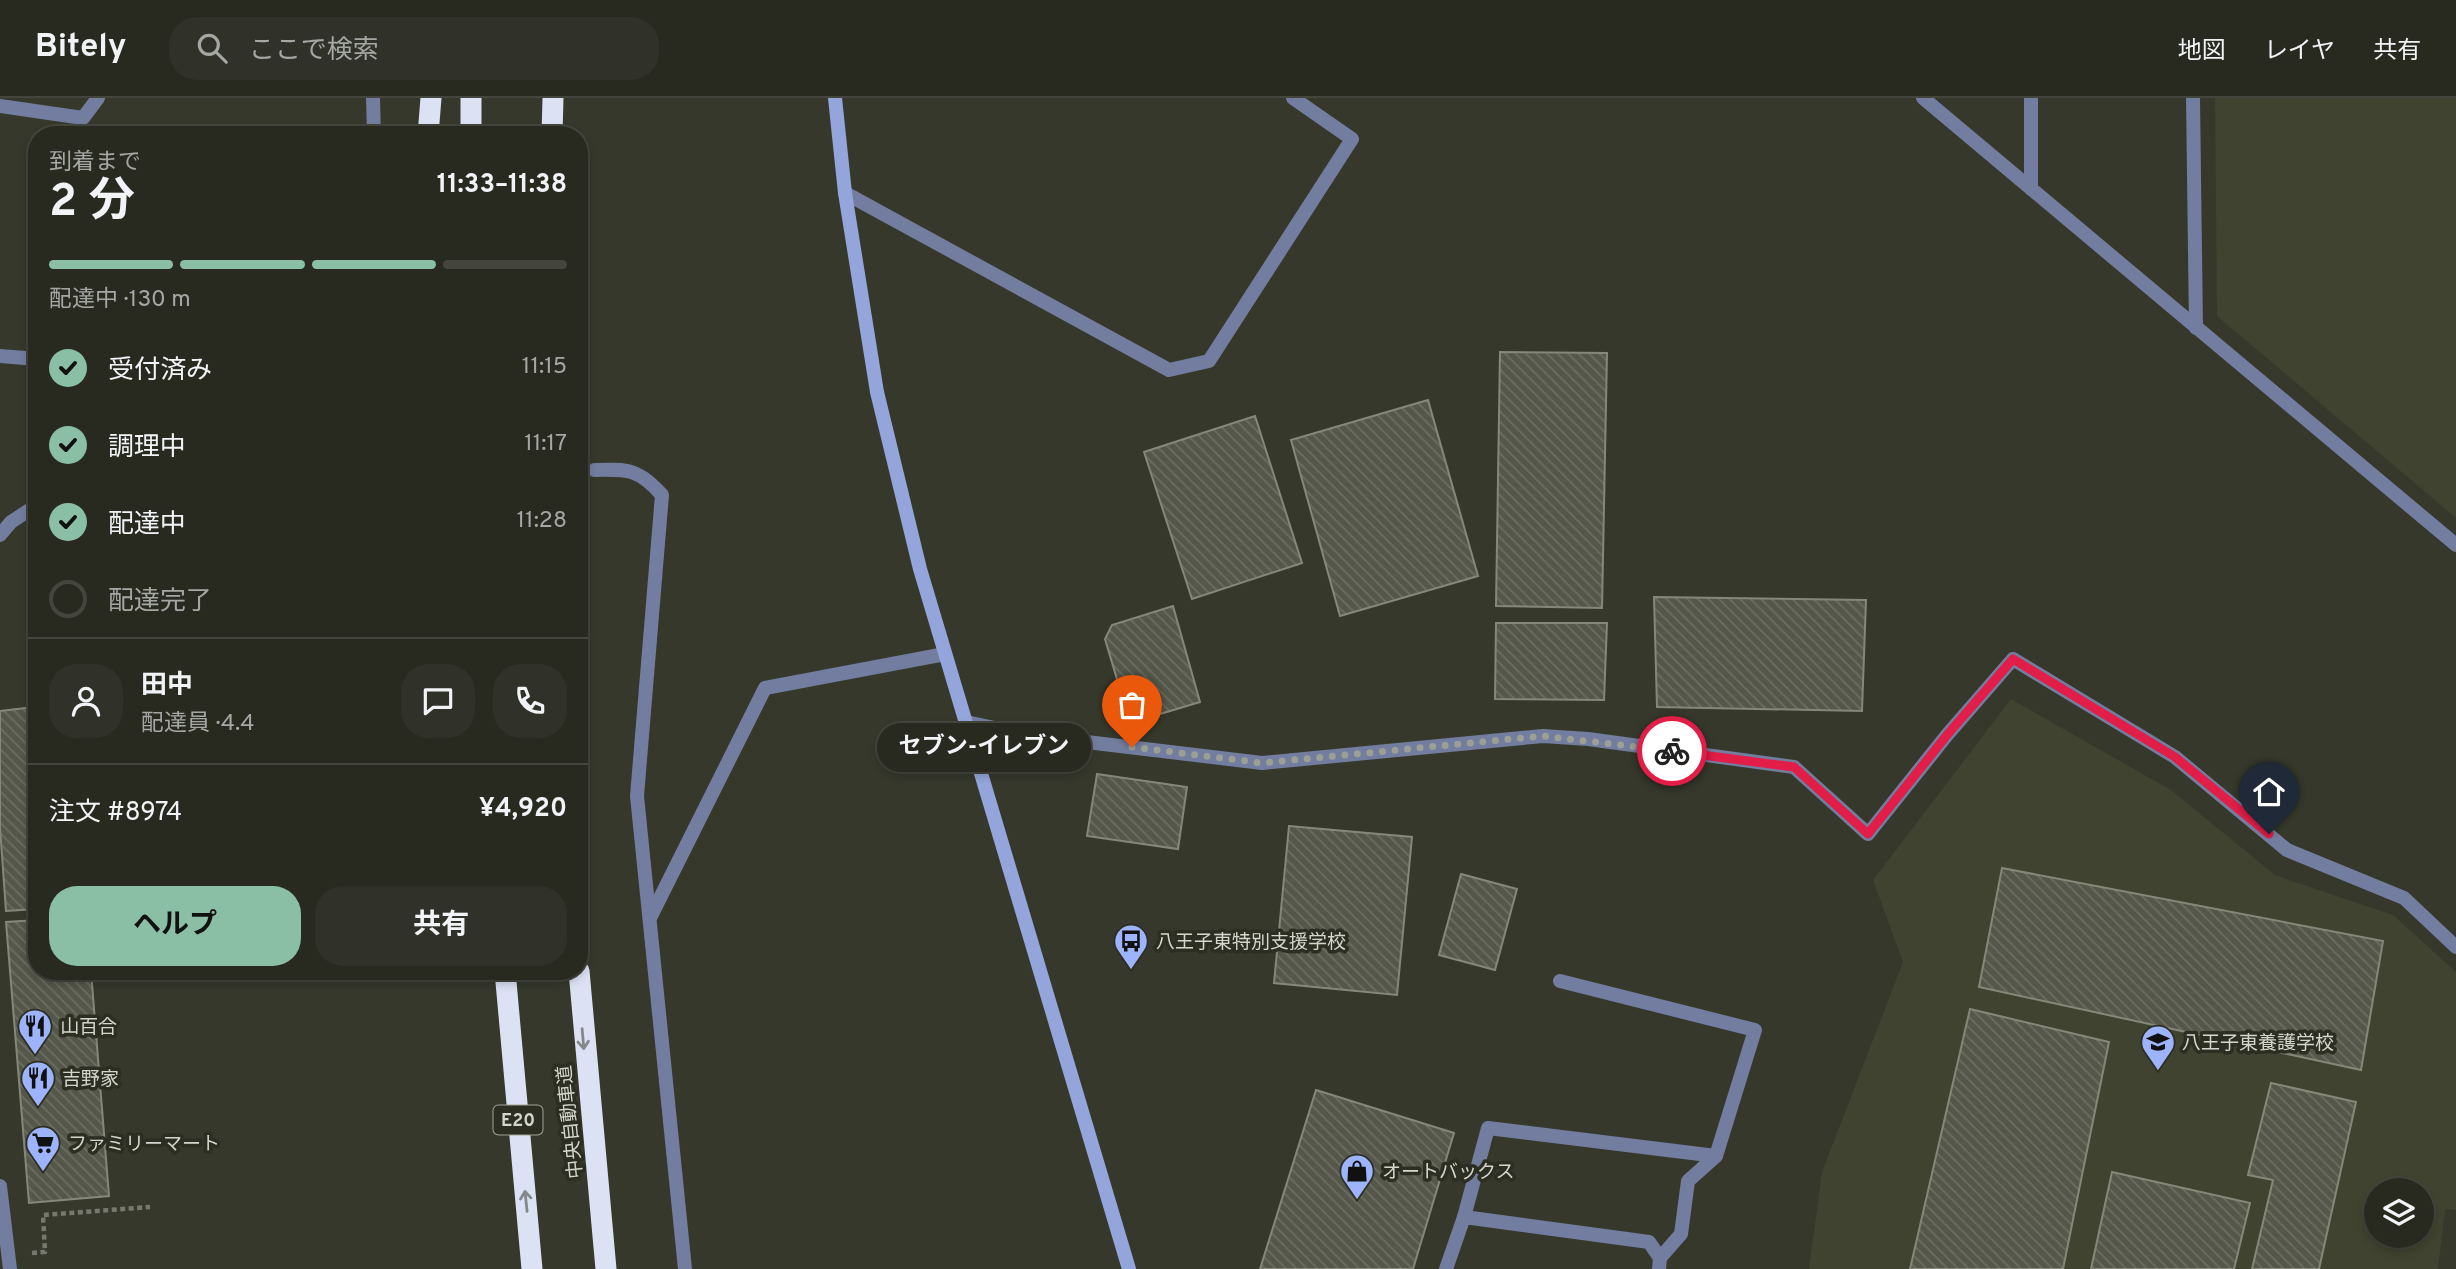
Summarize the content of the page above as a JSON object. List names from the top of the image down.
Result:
{
  "streets": {
    "highway": ["E20", "中央自動車道"]
  },
  "places": {
    "other": ["セブン-イレブン"],
    "bus stop": ["八王子東特別支援学校"],
    "restaurant": ["山百合", "吉野家"],
    "school or university": ["八王子東養護学校"],
    "supermarket": ["ファミリーマート"],
    "shop": ["オートバックス"]
  },
  "page": {
    "header": "Bitely",
    "search": "ここで検索",
    "nav": ["地図", "レイヤ", "共有"],
    "heading": ["2 分", "到着まで", "11:33–11:38"],
    "panel": [
      "田中",
      "配達員 · 4.4",
      "注文 #8974",
      "¥4,920"
    ],
    "bar": "配達中 · 130 m",
    "list": [
      ["受付済み", "11:15"],
      ["調理中", "11:17"],
      ["配達中", "11:28"],
      "配達完了"
    ],
    "bubble": "セブン-イレブン",
    "buttons": ["ヘルプ", "共有"]
  }
}
